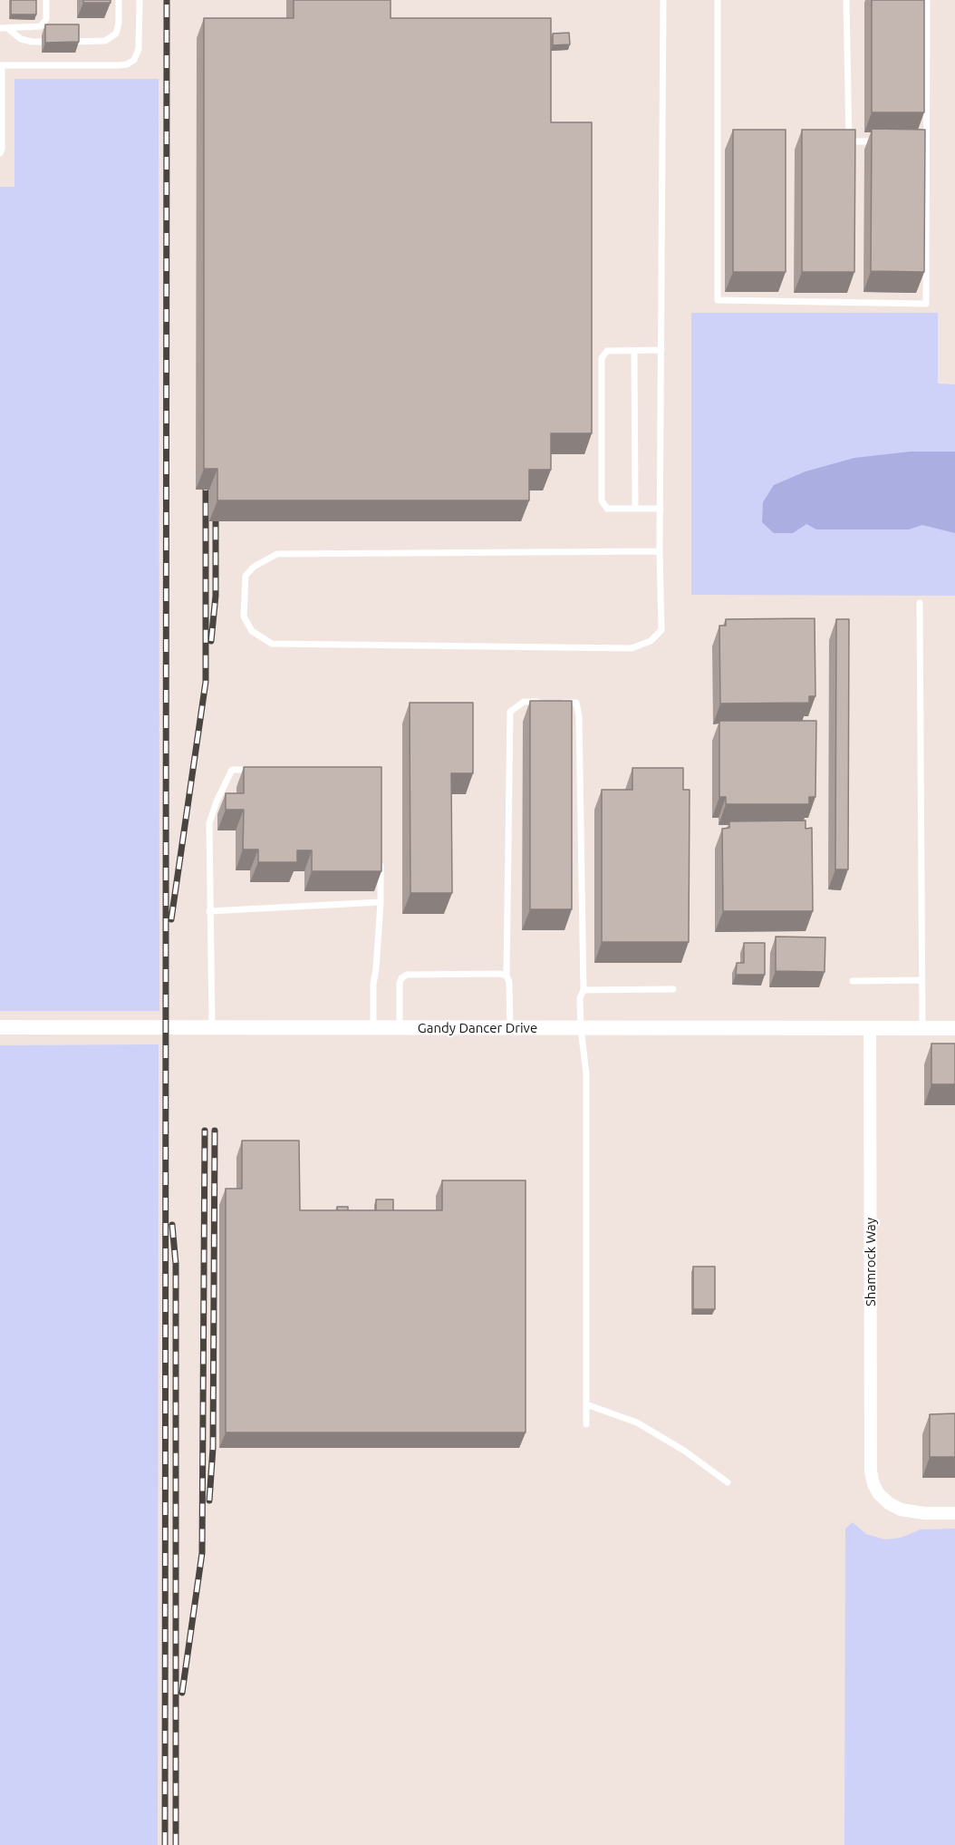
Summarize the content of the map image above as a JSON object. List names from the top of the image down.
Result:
{
  "streets": {
    "street": ["Gandy Dancer Drive", "Shamrock Way"]
  },
  "crossings": [
    ["Gandy Dancer Drive", "Shamrock Way"]
  ]
}
